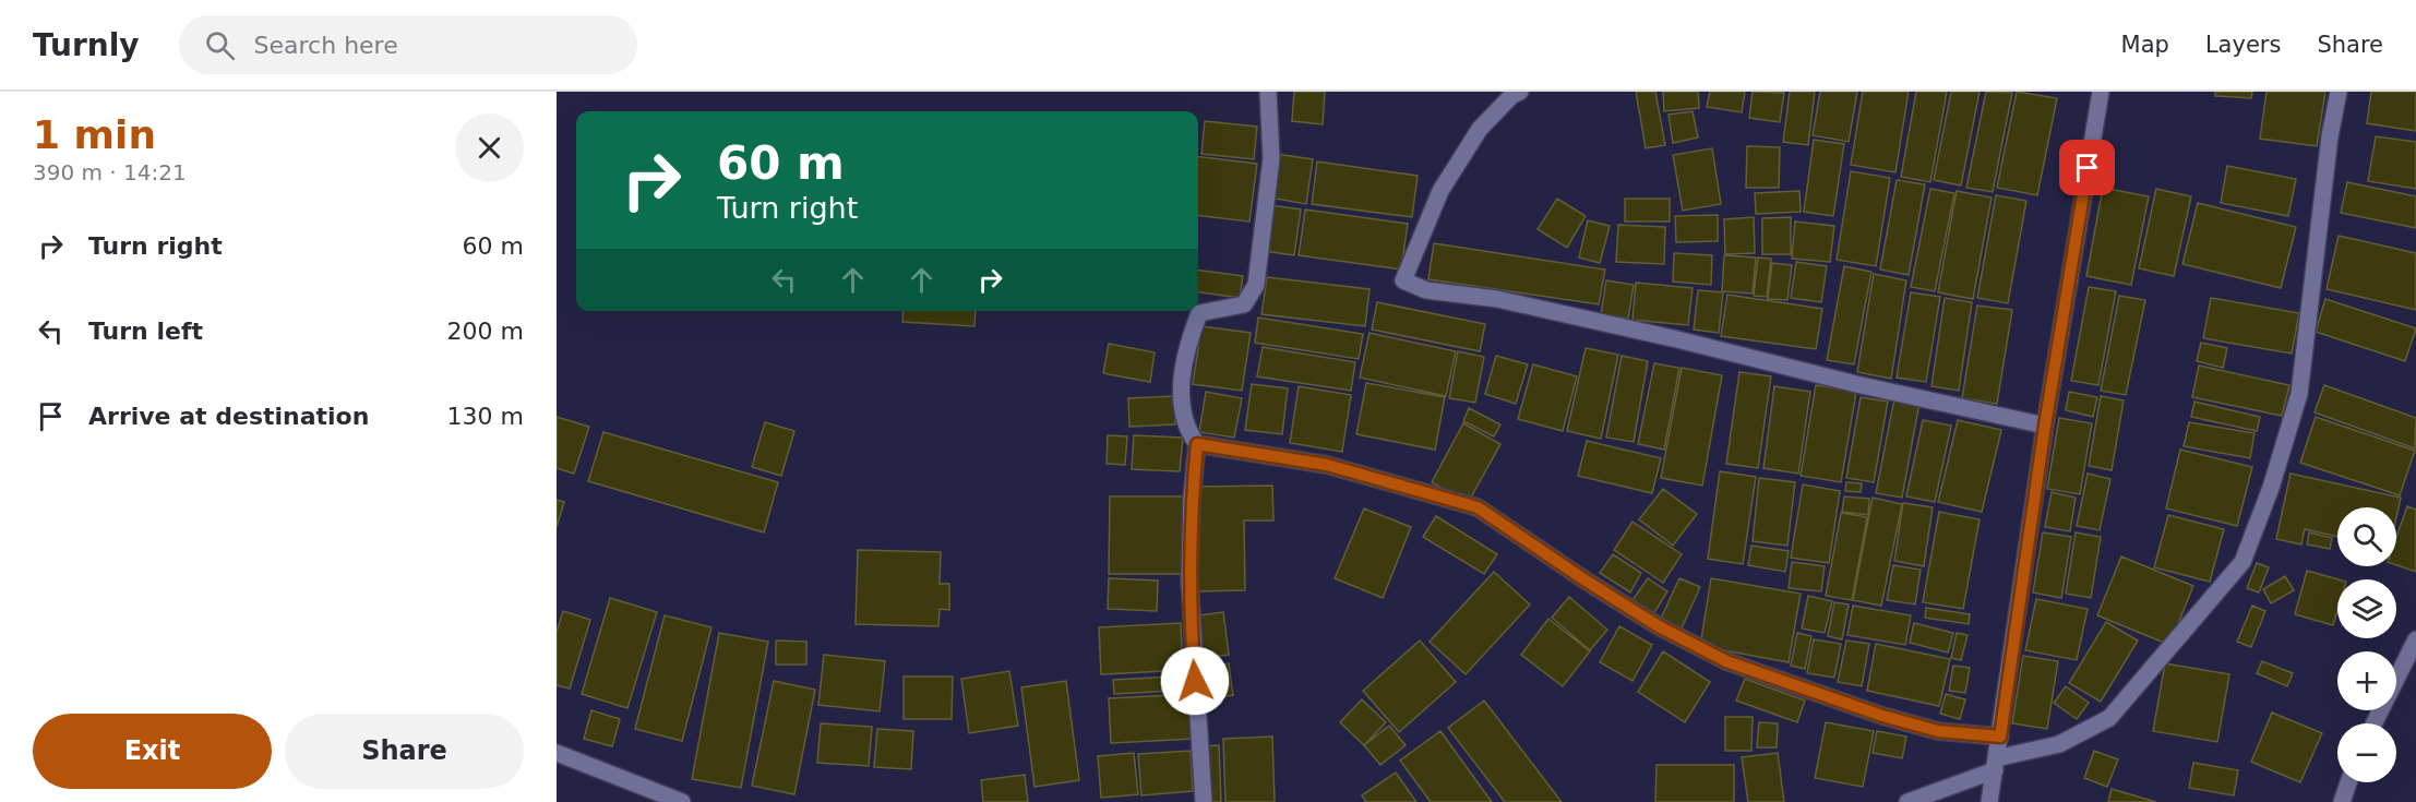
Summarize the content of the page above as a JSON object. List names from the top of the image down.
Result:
{
  "page": {
    "header": "Turnly",
    "search": "Search here",
    "nav": ["Map", "Layers", "Share"],
    "heading": ["1 min", "390 m · 14:21"],
    "turn": ["60 m", "Turn right"],
    "list": [
      {
        "name": "Turn right",
        "value": "60 m"
      },
      {
        "name": "Turn left",
        "value": "200 m"
      },
      {
        "name": "Arrive at destination",
        "value": "130 m"
      }
    ],
    "map_buttons": ["+", "−"],
    "buttons": ["Exit", "Share"]
  }
}
